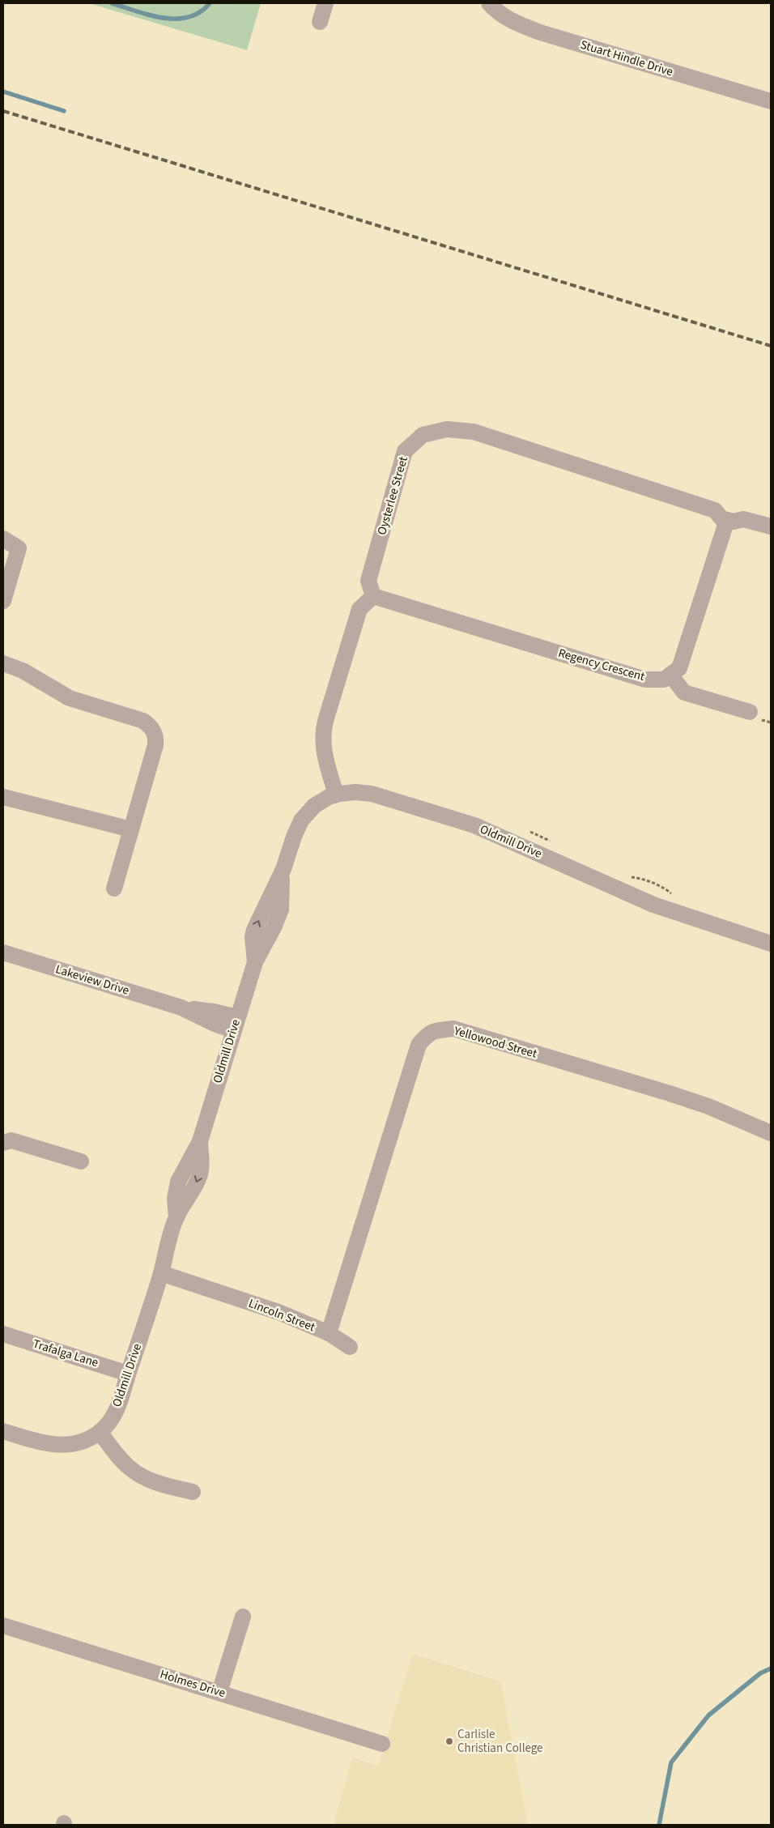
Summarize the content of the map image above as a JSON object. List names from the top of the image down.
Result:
{
  "streets": {
    "street": [
      "Stuart Hindle Drive",
      "Oysterlee Street",
      "Regency Crescent",
      "Oldmill Drive",
      "Lakeview Drive",
      "Yellowood Street",
      "Lincoln Street",
      "Trafalga Lane",
      "Holmes Drive"
    ]
  },
  "crossings": [
    ["Oysterlee Street", "Regency Crescent"],
    ["Oldmill Drive", "Lakeview Drive"],
    ["Oldmill Drive", "Lincoln Street"],
    ["Oldmill Drive", "Trafalga Lane"],
    ["Yellowood Street", "Lincoln Street"]
  ],
  "places": ["Carlisle Christian College"]
}
